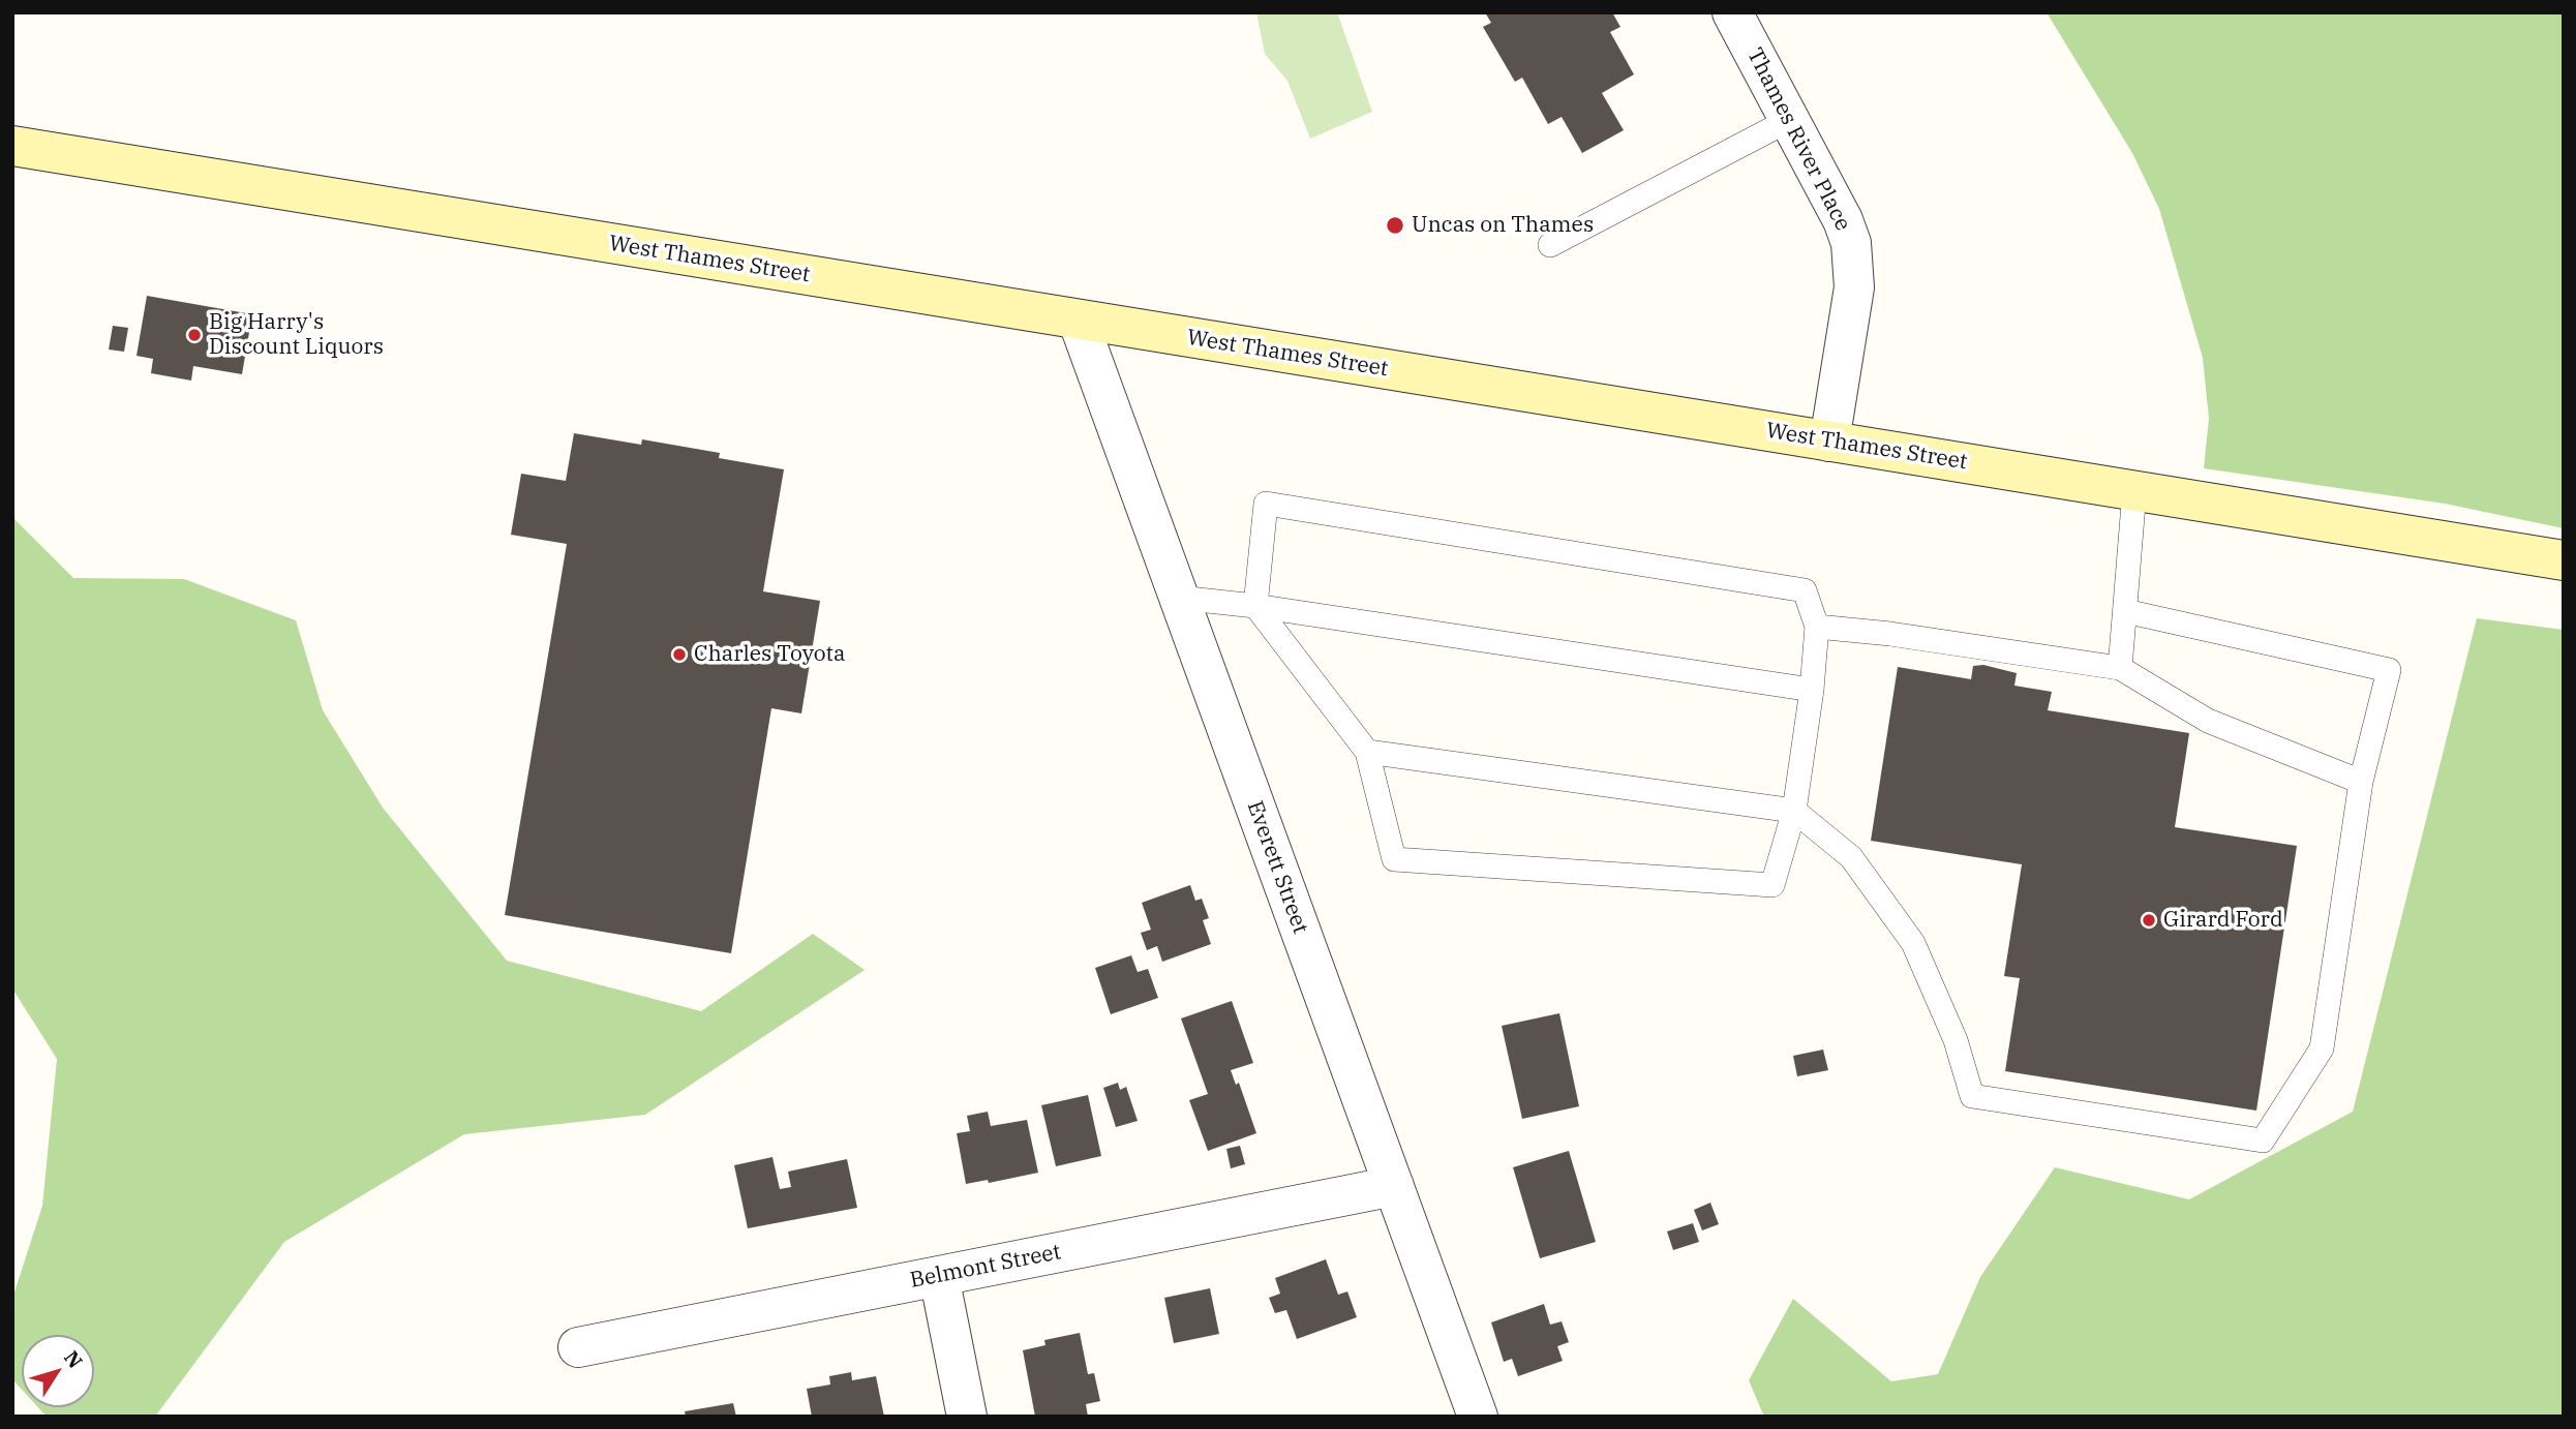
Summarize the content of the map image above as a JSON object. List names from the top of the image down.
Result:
{
  "streets": {
    "main road": ["West Thames Street"],
    "street": ["Thames River Place", "Everett Street", "Belmont Street"]
  },
  "crossings": [
    ["Thames River Place", "West Thames Street"],
    ["West Thames Street", "Everett Street"],
    ["Everett Street", "Belmont Street"]
  ],
  "places": [
    "Uncas on Thames",
    "Big Harry's Discount Liquors",
    "Charles Toyota",
    "Girard Ford"
  ],
  "north": "top right"
}
